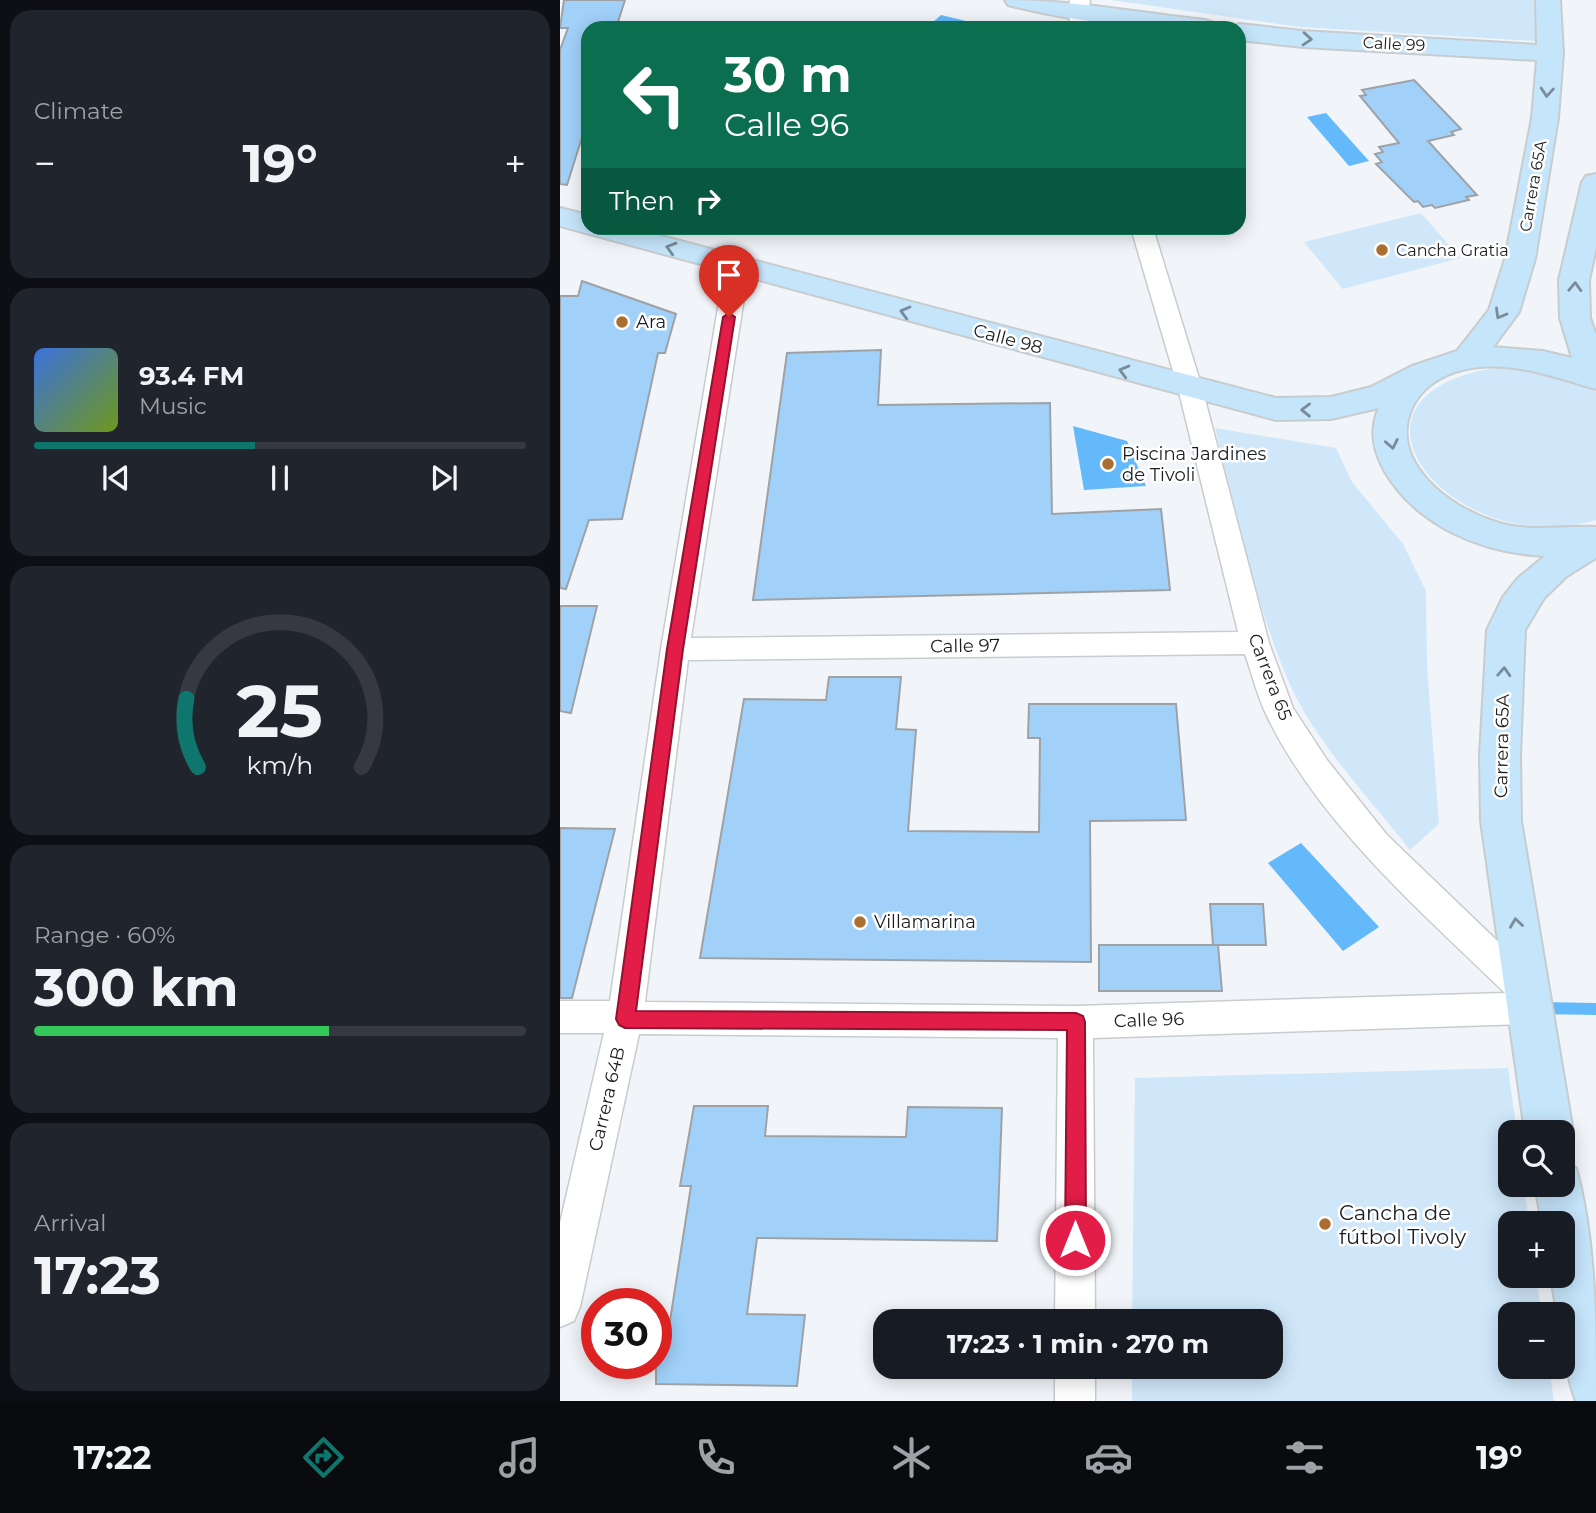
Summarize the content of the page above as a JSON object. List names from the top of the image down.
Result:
{
  "streets": {
    "street": [
      "Calle 99",
      "Carrera 65A",
      "Calle 98",
      "Calle 97",
      "Carrera 65",
      "Calle 96",
      "Carrera 64B"
    ]
  },
  "crossings": [
    ["Calle 99", "Carrera 65A"],
    ["Carrera 65A", "Calle 98"],
    ["Carrera 65A", "Carrera 65"],
    ["Carrera 65A", "Calle 96"],
    ["Calle 98", "Carrera 65"],
    ["Calle 98", "Carrera 64B"],
    ["Calle 97", "Carrera 65"],
    ["Calle 97", "Carrera 64B"],
    ["Carrera 65", "Calle 96"],
    ["Calle 96", "Carrera 64B"]
  ],
  "one_way": ["Calle 99", "Calle 98"],
  "places": [
    "Cancha Gratia",
    "Ara",
    "Piscina Jardines de Tivoli",
    "Villamarina",
    "Cancha de fútbol Tivoly"
  ],
  "page": {
    "tile": [
      "Climate",
      ["Range · 60%", "300 km"],
      ["Arrival", "17:23"]
    ],
    "turn": ["30 m", "Calle 96"],
    "heat": ["−", "19°", "+"],
    "then": "Then",
    "song": ["93.4 FM", "Music"],
    "map_buttons": ["+", "−"],
    "limit": "30",
    "trip": "17:23 · 1 min · 270 m",
    "tabs": ["17:22", "19°"],
    "gauge": ["25", "km/h"]
  }
}
